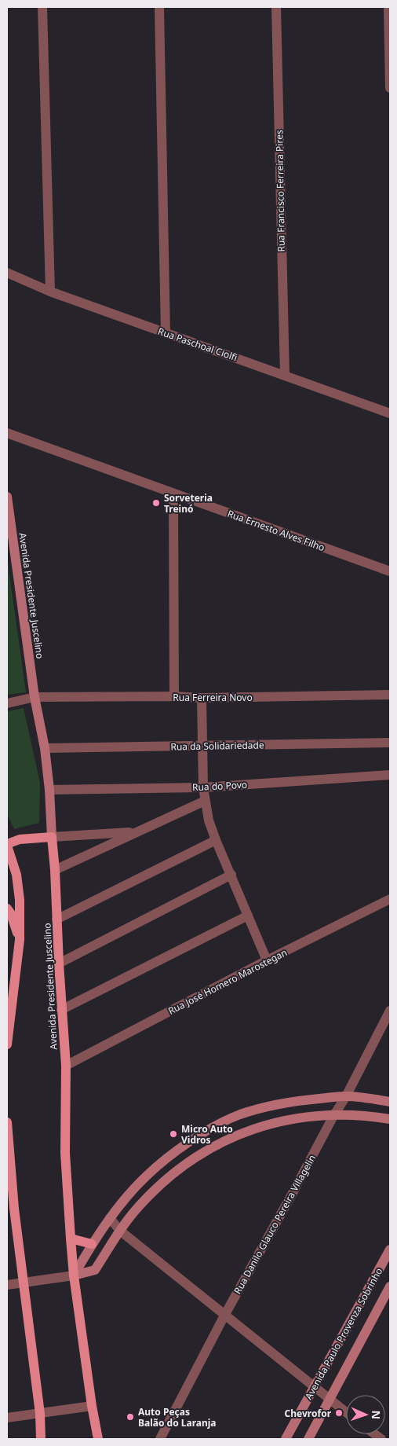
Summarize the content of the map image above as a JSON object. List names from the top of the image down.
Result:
{
  "streets": {
    "main road": ["Avenida Presidente Juscelino", "Avenida Paulo Provenza Sobrinho"],
    "street": [
      "Rua Francisco Ferreira Pires",
      "Rua Paschoal Ciolfi",
      "Rua Ernesto Alves Filho",
      "Rua Ferreira Novo",
      "Rua da Solidariedade",
      "Rua do Povo",
      "Rua José Homero Marostegan",
      "Rua Danilo Glauco Pereira Villagelin"
    ]
  },
  "crossings": [
    ["Rua Francisco Ferreira Pires", "Rua Paschoal Ciolfi"],
    ["Avenida Presidente Juscelino", "Rua Ferreira Novo"],
    ["Avenida Presidente Juscelino", "Rua da Solidariedade"],
    ["Avenida Presidente Juscelino", "Rua do Povo"],
    ["Avenida Presidente Juscelino", "Rua José Homero Marostegan"]
  ],
  "places": [
    "Sorveteria Treinó",
    "Micro Auto Vidros",
    "Chevrofor",
    "Auto Peças Balão do Laranja"
  ],
  "north": "right"
}
